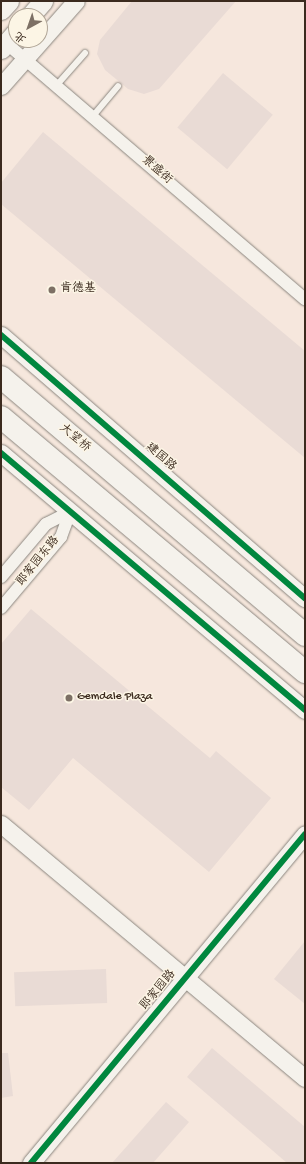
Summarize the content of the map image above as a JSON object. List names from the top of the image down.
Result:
{
  "streets": {
    "highway": ["大望桥"],
    "street": [
      "景盛街",
      "建国路",
      "郎家园东路",
      "郎家园路"
    ]
  },
  "places": ["肯德基", "Gemdale Plaza"],
  "north": "bottom left"
}
